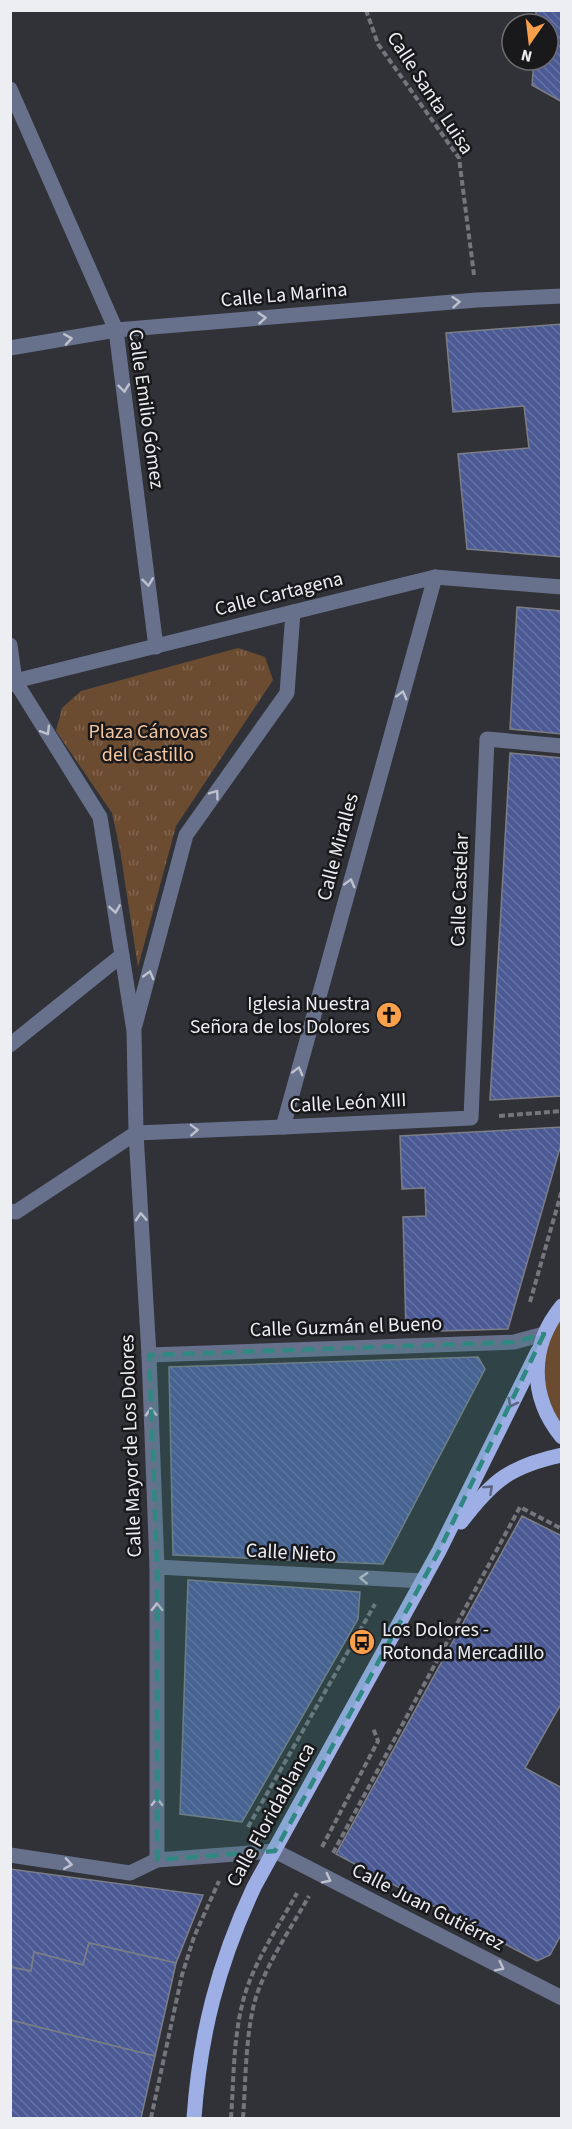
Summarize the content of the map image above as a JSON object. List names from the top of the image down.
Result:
{
  "streets": {
    "main road": ["Calle Floridablanca"],
    "street": [
      "Calle La Marina",
      "Calle Emilio Gómez",
      "Calle Cartagena",
      "Calle Miralles",
      "Calle Castelar",
      "Calle León XIII",
      "Calle Guzmán el Bueno",
      "Calle Mayor de Los Dolores",
      "Calle Nieto",
      "Calle Juan Gutiérrez"
    ],
    "path": ["Calle Santa Luisa"]
  },
  "crossings": [
    ["Calle Santa Luisa", "Calle La Marina"],
    ["Calle La Marina", "Calle Emilio Gómez"],
    ["Calle Emilio Gómez", "Calle Cartagena"],
    ["Calle Cartagena", "Calle Miralles"],
    ["Calle Miralles", "Calle León XIII"],
    ["Calle Castelar", "Calle León XIII"],
    ["Calle León XIII", "Calle Mayor de Los Dolores"],
    ["Calle Guzmán el Bueno", "Calle Mayor de Los Dolores"],
    ["Calle Mayor de Los Dolores", "Calle Nieto"],
    ["Calle Nieto", "Calle Floridablanca"],
    ["Calle Floridablanca", "Calle Juan Gutiérrez"]
  ],
  "one_way": [
    "Calle La Marina",
    "Calle Emilio Gómez",
    "Calle Miralles",
    "Calle León XIII",
    "Calle Mayor de Los Dolores",
    "Calle Nieto",
    "Calle Juan Gutiérrez"
  ],
  "parks": ["Plaza Cánovas del Castillo"],
  "places": {
    "church": ["Iglesia Nuestra Señora de los Dolores"],
    "bus stop": ["Los Dolores - Rotonda Mercadillo"]
  },
  "north": "bottom"
}
